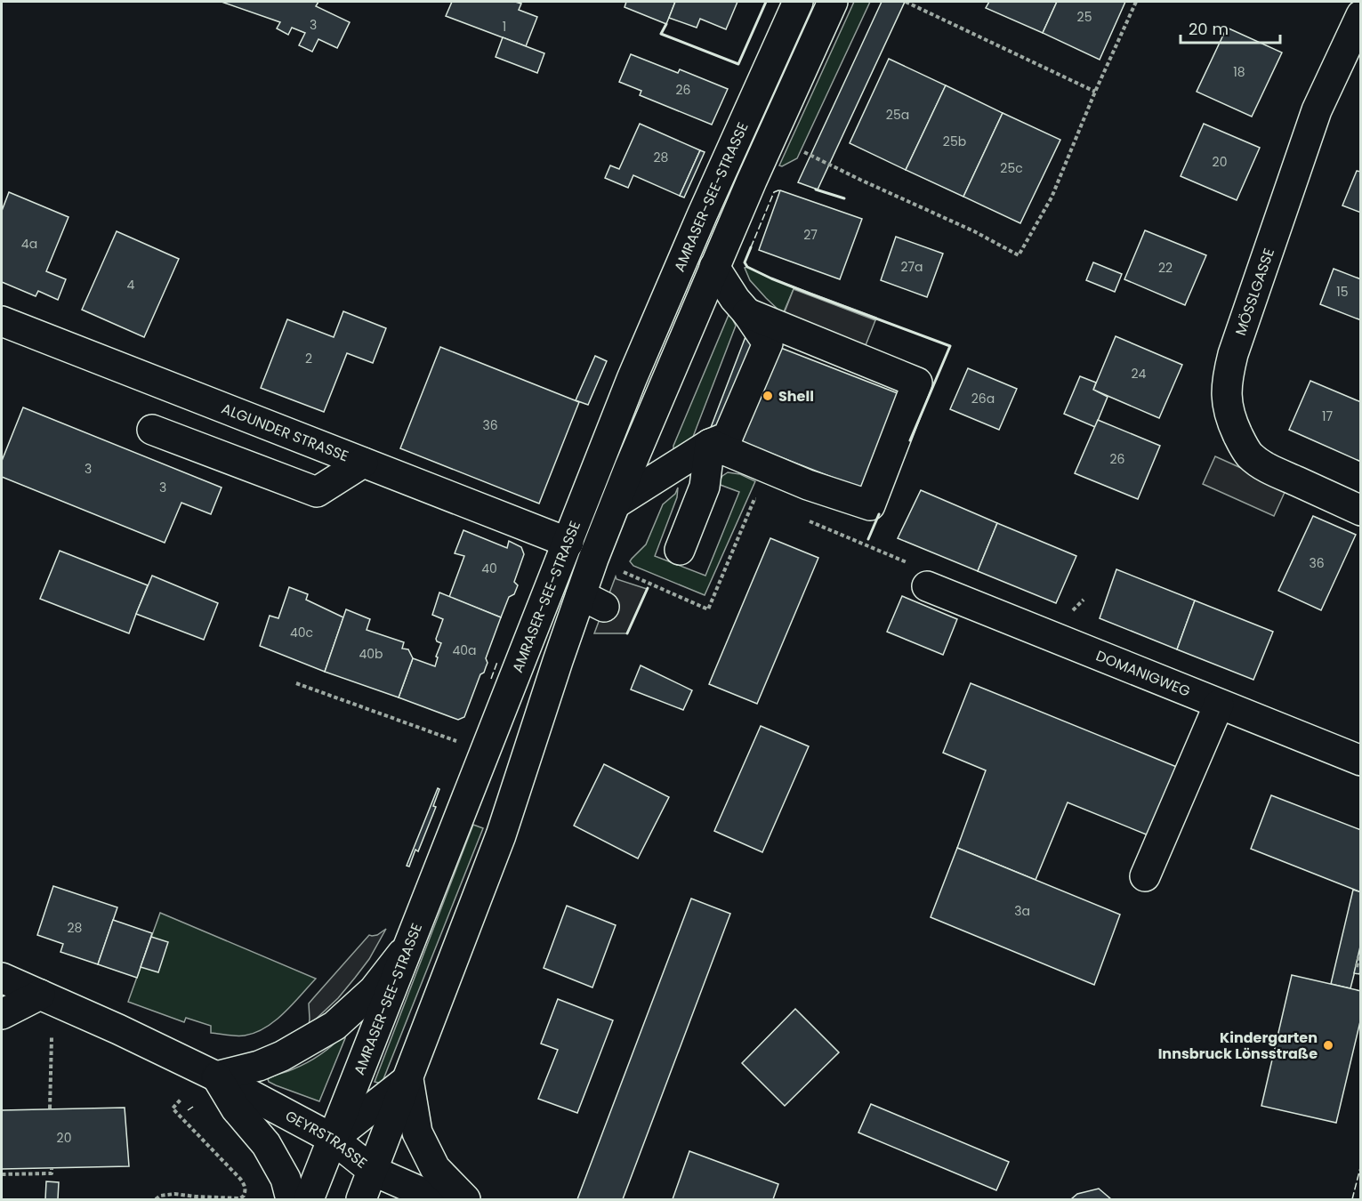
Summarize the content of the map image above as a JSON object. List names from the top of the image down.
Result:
{
  "streets": {
    "main road": [
      "AMRASER-SEE-STRASSE",
      "MÖSSLGASSE",
      "ALGUNDER STRASSE",
      "DOMANIGWEG",
      "GEYRSTRASSE"
    ]
  },
  "crossings": [
    ["AMRASER-SEE-STRASSE", "ALGUNDER STRASSE"],
    ["AMRASER-SEE-STRASSE", "GEYRSTRASSE"]
  ],
  "places": ["Shell", "Kindergarten Innsbruck Lönsstraße"],
  "house_numbers": [
    "25",
    "3",
    "1",
    "18",
    "26",
    "25a",
    "25b",
    "28",
    "20",
    "25c",
    "27",
    "4a",
    "27a",
    "22",
    "4",
    "15",
    "2",
    "24",
    "26a",
    "17",
    "36",
    "26",
    "3",
    "3",
    "36",
    "40",
    "40c",
    "40a",
    "40b",
    "3a",
    "28",
    "20"
  ],
  "scale_bar": "20 m"
}
